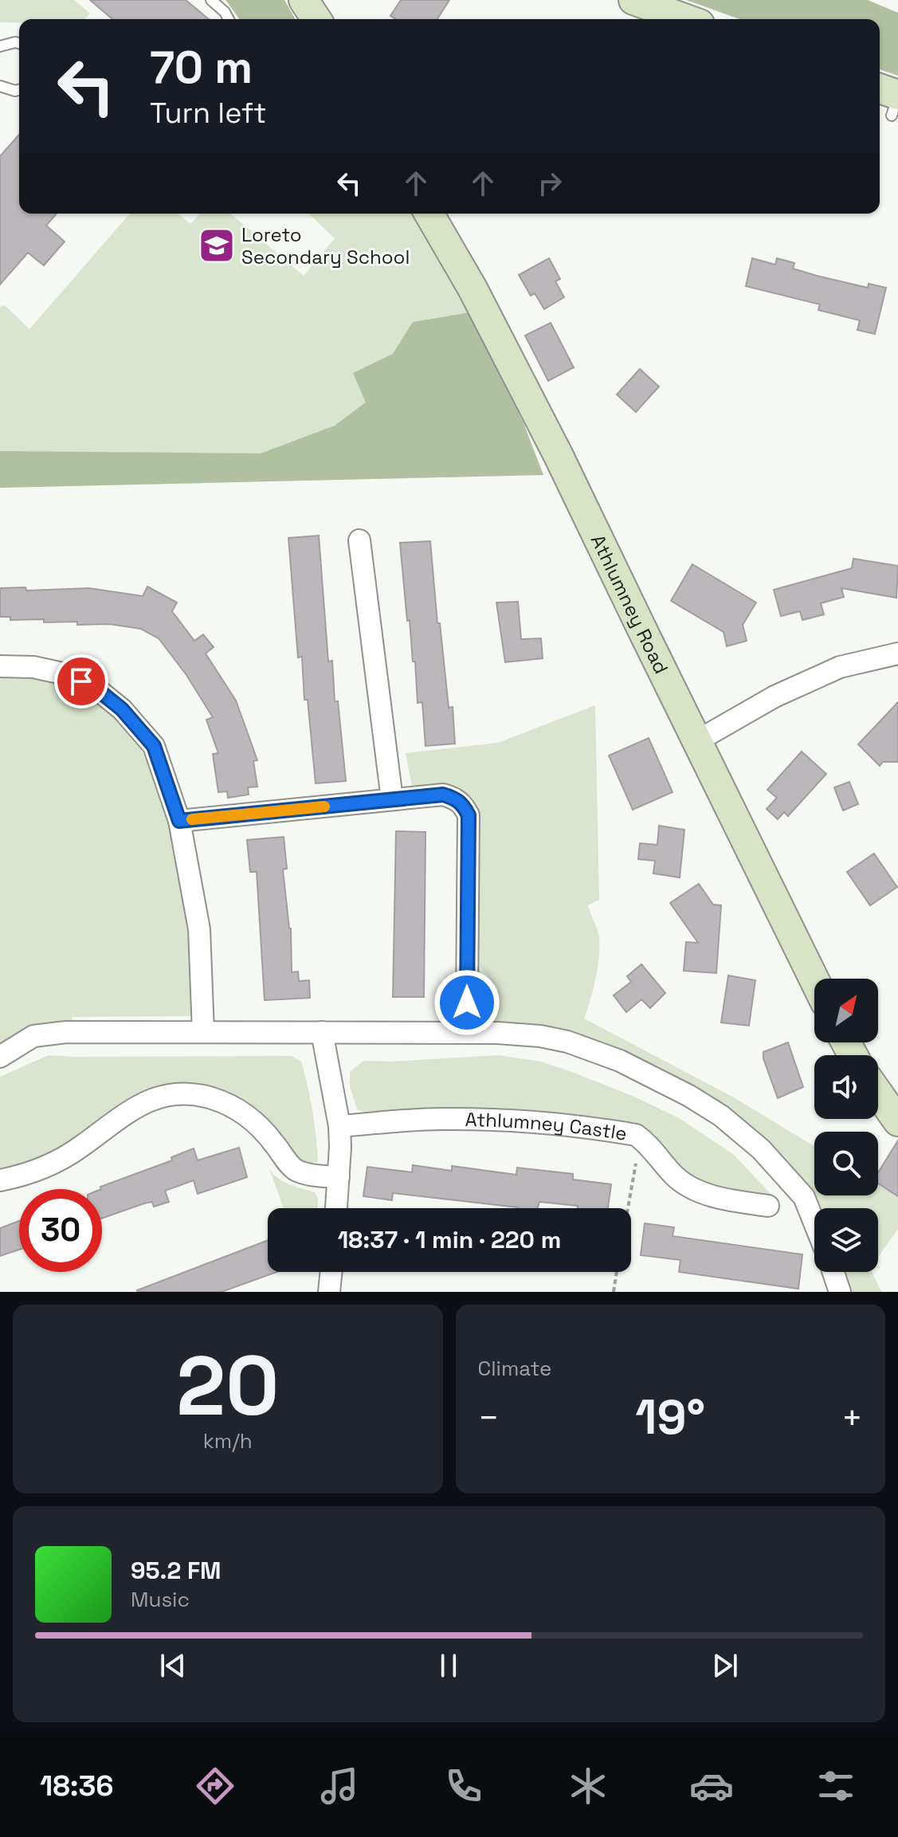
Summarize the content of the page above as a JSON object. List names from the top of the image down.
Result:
{
  "streets": {
    "main road": ["Athlumney Road"],
    "street": ["Athlumney Castle"]
  },
  "places": {
    "school or university": ["Loreto Secondary School"]
  },
  "north": "top right",
  "page": {
    "turn": ["70 m", "Turn left"],
    "limit": "30",
    "trip": "18:37 · 1 min · 220 m",
    "tile": [
      ["20", "km/h"],
      "Climate"
    ],
    "heat": ["−", "19°", "+"],
    "song": ["95.2 FM", "Music"],
    "tabs": "18:36"
  }
}
